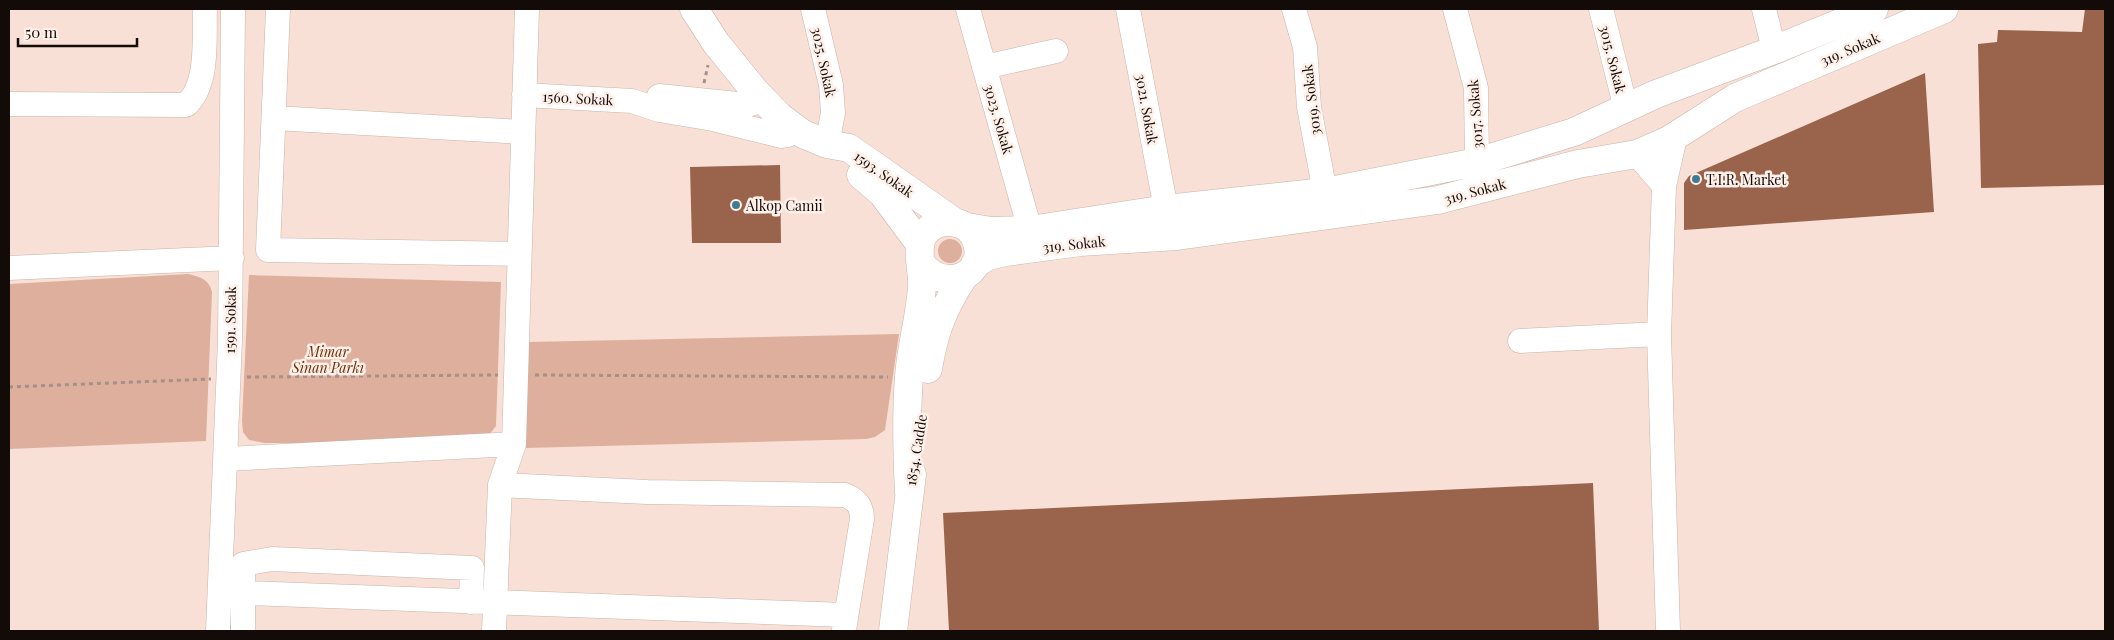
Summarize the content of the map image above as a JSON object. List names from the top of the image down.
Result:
{
  "streets": {
    "main road": ["319. Sokak", "1593. Sokak", "1854. Cadde"],
    "street": [
      "3015. Sokak",
      "3025. Sokak",
      "1560. Sokak",
      "3019. Sokak",
      "3021. Sokak",
      "3017. Sokak",
      "3023. Sokak",
      "1591. Sokak"
    ]
  },
  "crossings": [
    ["319. Sokak", "3015. Sokak"],
    ["319. Sokak", "3019. Sokak"],
    ["319. Sokak", "3021. Sokak"],
    ["319. Sokak", "3017. Sokak"],
    ["319. Sokak", "3023. Sokak"],
    ["319. Sokak", "1593. Sokak"],
    ["319. Sokak", "1854. Cadde"],
    ["3025. Sokak", "1593. Sokak"],
    ["1593. Sokak", "1854. Cadde"]
  ],
  "parks": ["Mimar Sinan Parkı"],
  "places": ["T.I.R. Market", "Alkop Camii"],
  "scale_bar": "50 m"
}
